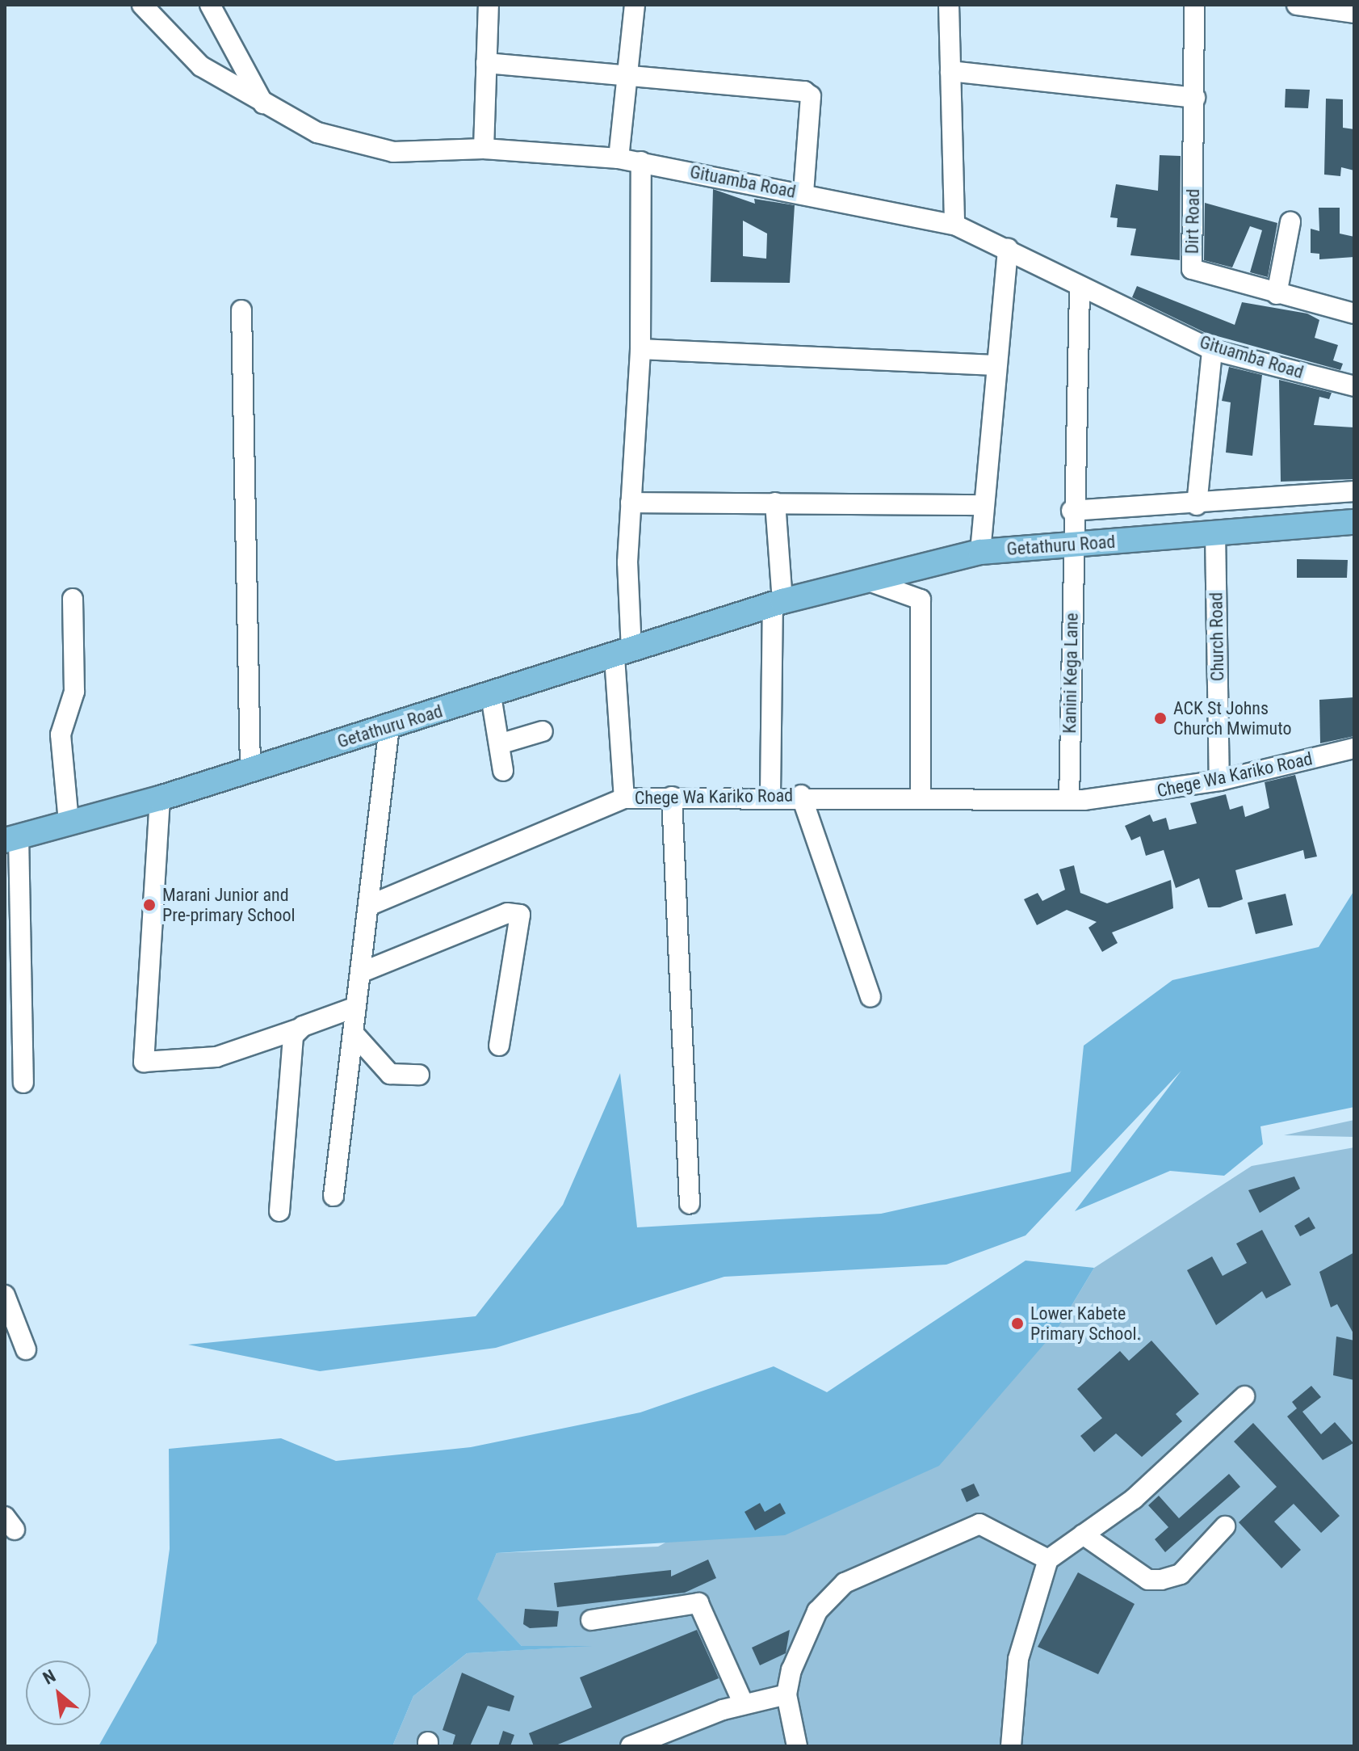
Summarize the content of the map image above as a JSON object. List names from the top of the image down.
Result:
{
  "streets": {
    "main road": ["Getathuru Road"],
    "street": [
      "Gituamba Road",
      "Dirt Road",
      "Church Road",
      "Kanini Kega Lane",
      "Chege Wa Kariko Road"
    ]
  },
  "crossings": [
    ["Gituamba Road", "Kanini Kega Lane"],
    ["Getathuru Road", "Church Road"],
    ["Getathuru Road", "Kanini Kega Lane"],
    ["Church Road", "Chege Wa Kariko Road"],
    ["Kanini Kega Lane", "Chege Wa Kariko Road"]
  ],
  "places": ["ACK St Johns Church Mwimuto", "Marani Junior and Pre-primary School", "Lower Kabete Primary School."],
  "north": "top left"
}
